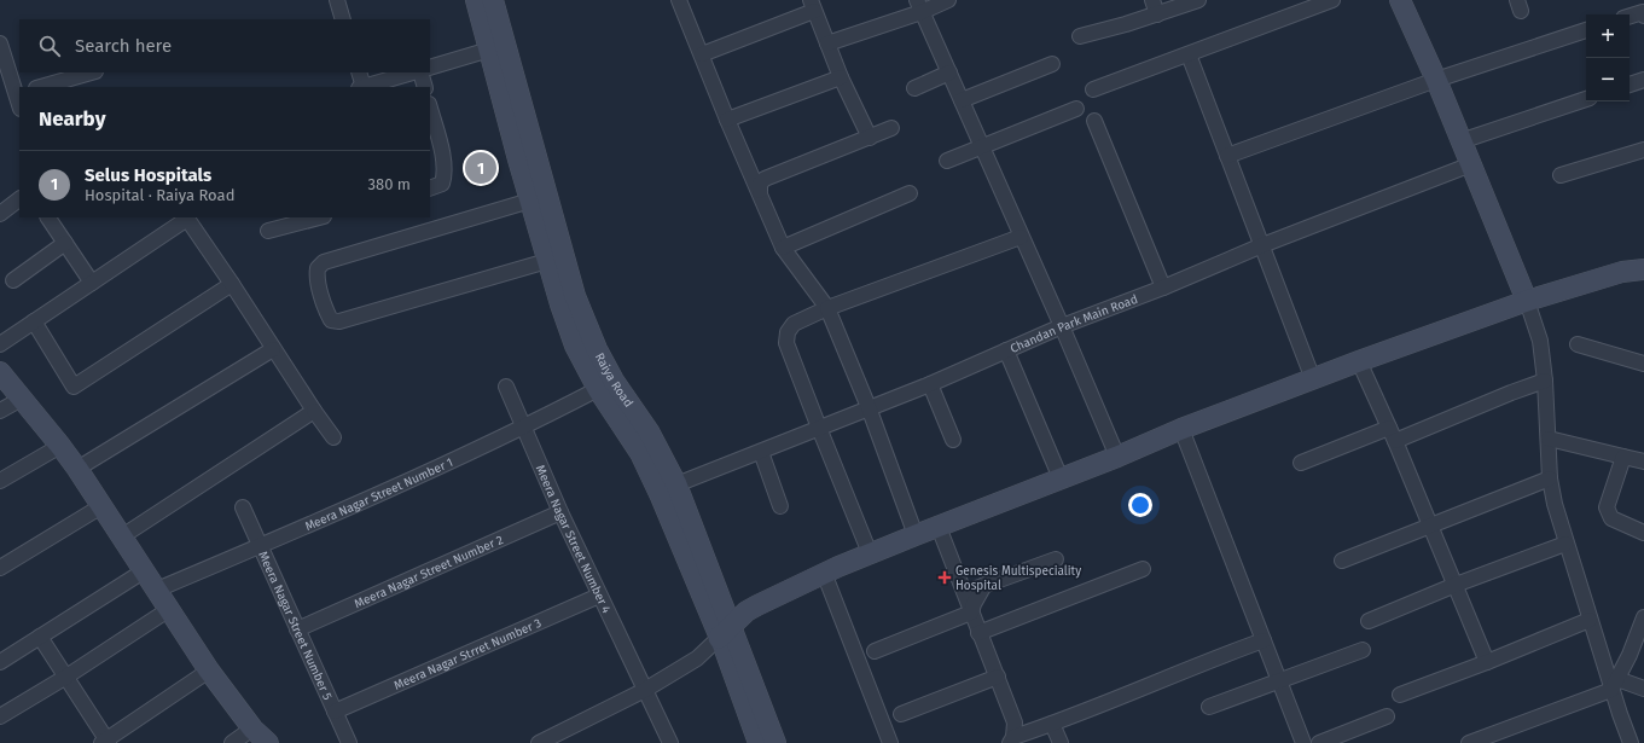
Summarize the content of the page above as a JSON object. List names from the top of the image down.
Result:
{
  "streets": {
    "street": [
      "Chandan Park Main Road",
      "Raiya Road",
      "Meera Nagar Street Number 1",
      "Meera Nagar Street Number 4",
      "Meera Nagar Street Number 2",
      "Meera Nagar Street Number 5",
      "Meera Nagar Strret Number 3"
    ]
  },
  "crossings": [
    ["Chandan Park Main Road", "Raiya Road"],
    ["Raiya Road", "Meera Nagar Street Number 1"],
    ["Meera Nagar Street Number 1", "Meera Nagar Street Number 4"],
    ["Meera Nagar Street Number 1", "Meera Nagar Street Number 5"],
    ["Meera Nagar Street Number 4", "Meera Nagar Street Number 2"],
    ["Meera Nagar Street Number 4", "Meera Nagar Strret Number 3"],
    ["Meera Nagar Street Number 2", "Meera Nagar Street Number 5"],
    ["Meera Nagar Street Number 5", "Meera Nagar Strret Number 3"]
  ],
  "places": {
    "health": ["Genesis Multispeciality Hospital"]
  },
  "page": {
    "map_buttons": ["+", "−"],
    "search": "Search here",
    "heading": "Nearby",
    "pins": "1",
    "list": [
      {
        "mark": "1",
        "name": "Selus Hospitals",
        "note": "Hospital · Raiya Road",
        "value": "380 m"
      }
    ]
  }
}
